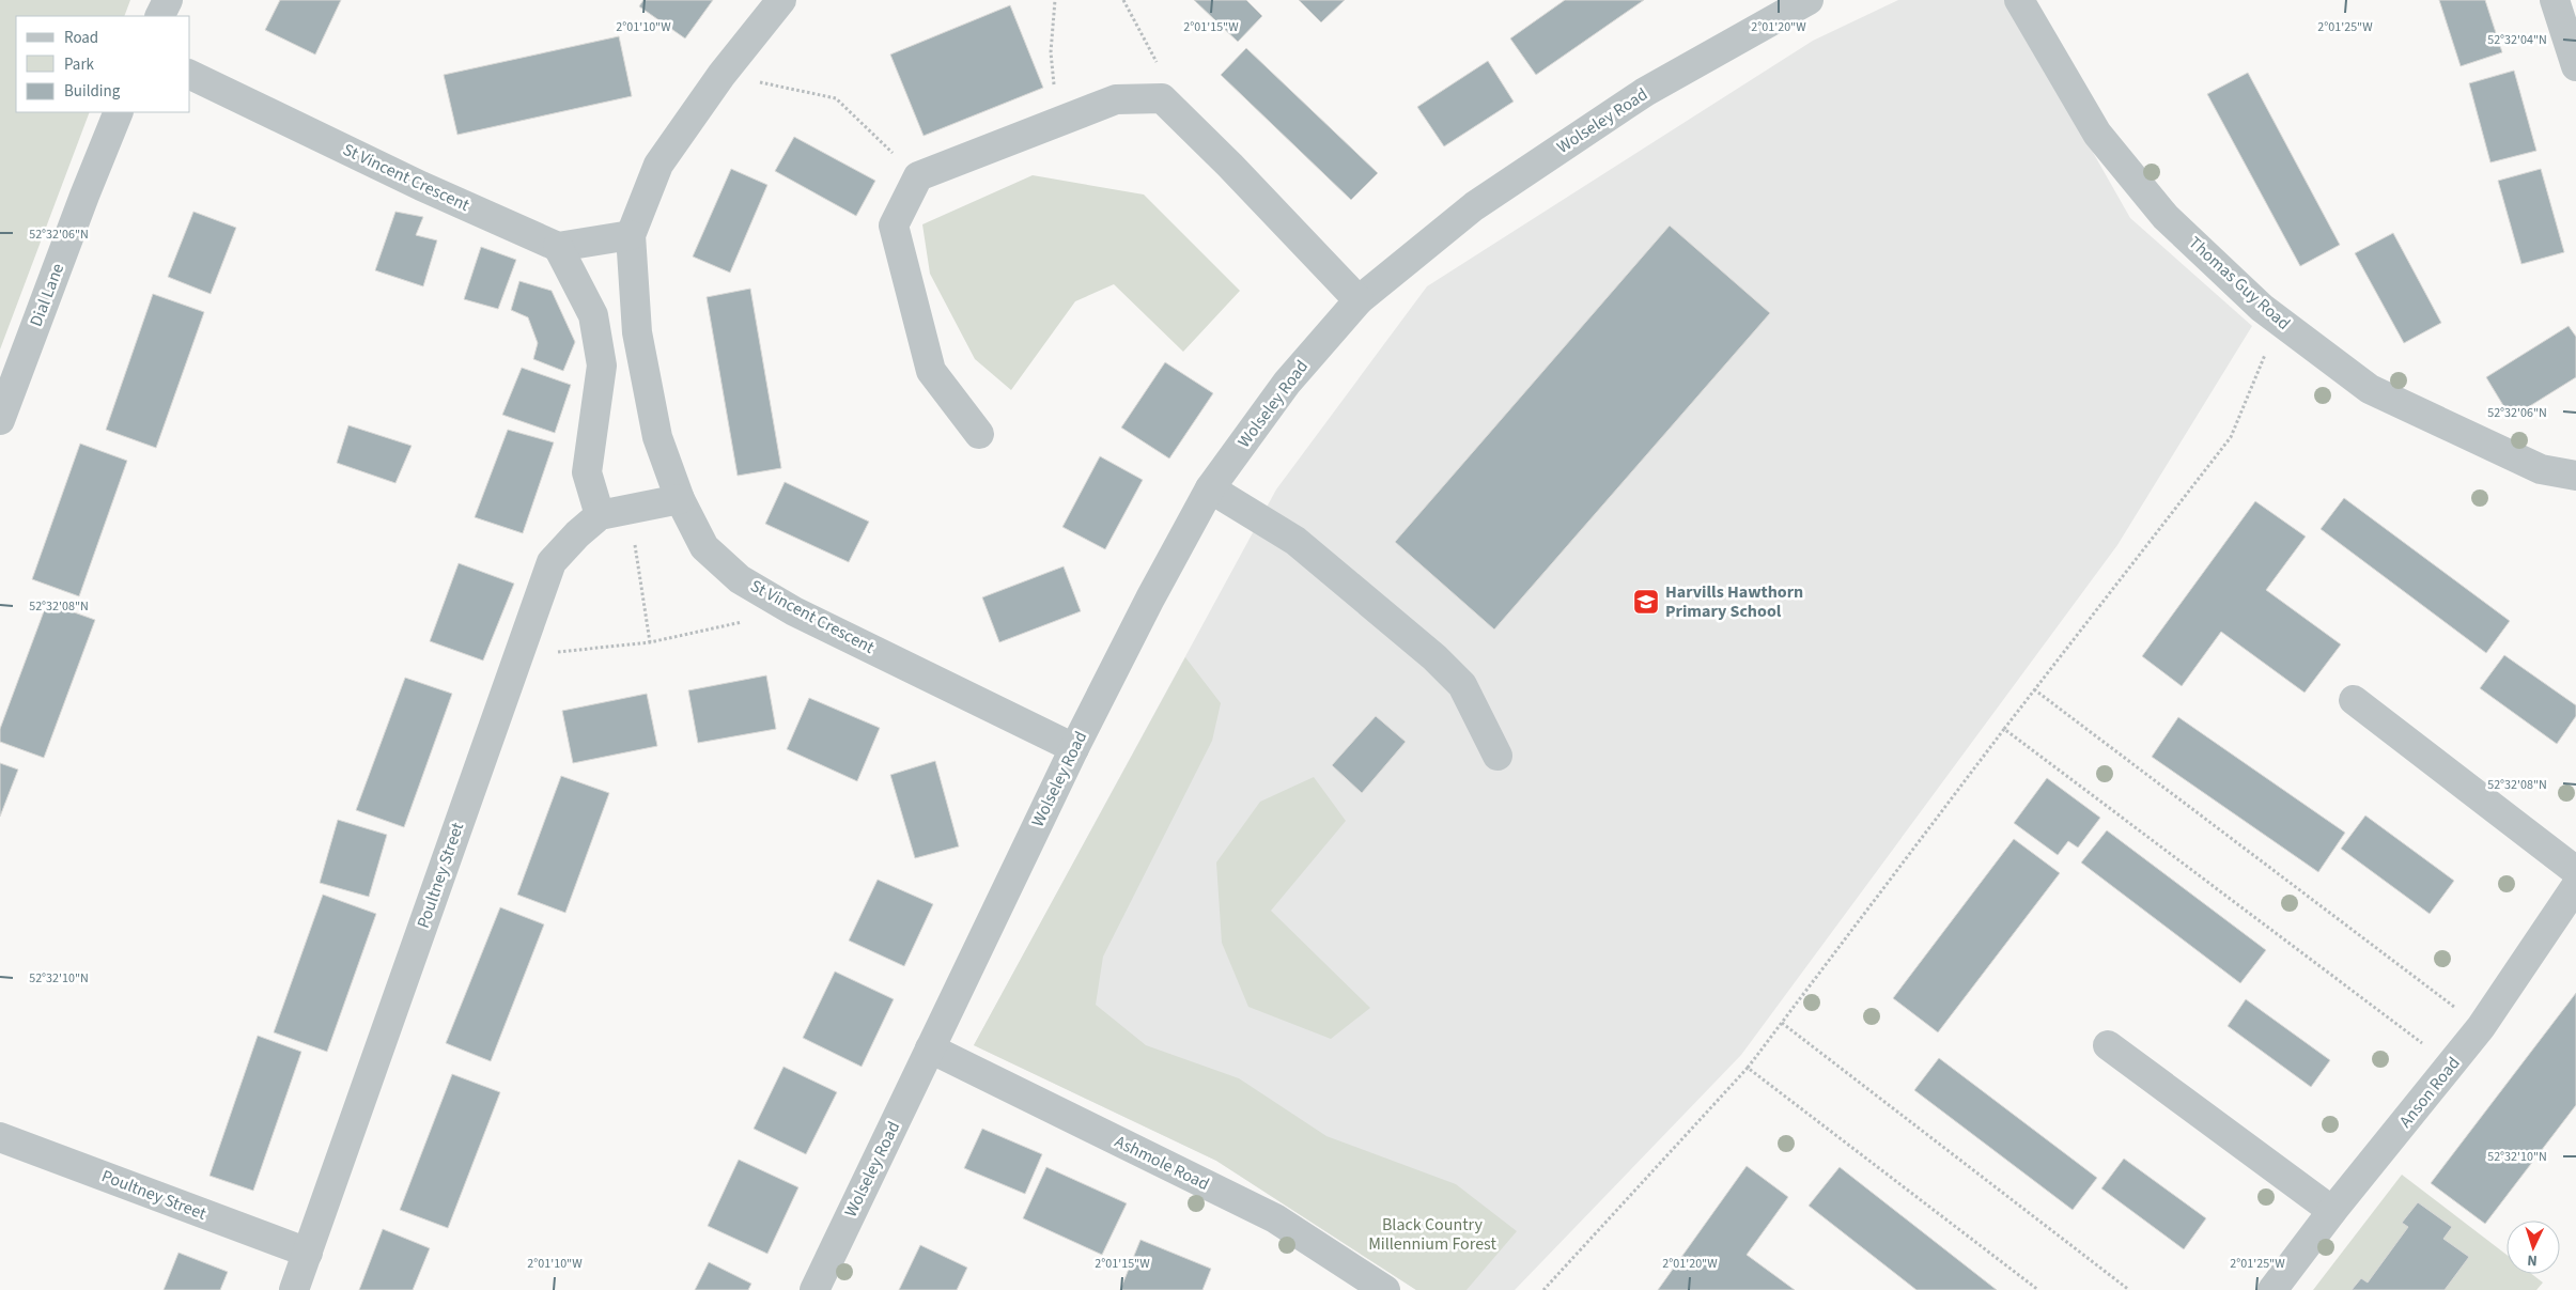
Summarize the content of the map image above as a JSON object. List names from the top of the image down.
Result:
{
  "streets": {
    "street": [
      "Wolseley Road",
      "St Vincent Crescent",
      "Thomas Guy Road",
      "Dial Lane",
      "Poultney Street",
      "Anson Road",
      "Ashmole Road"
    ]
  },
  "crossings": [
    ["Wolseley Road", "St Vincent Crescent"],
    ["Wolseley Road", "Ashmole Road"],
    ["St Vincent Crescent", "Poultney Street"]
  ],
  "parks": ["Black Country Millennium Forest"],
  "places": {
    "school or university": ["Harvills Hawthorn Primary School"]
  },
  "legend": ["Road", "Park", "Building"],
  "north": "bottom",
  "coordinates": [
    "2°01'10\"W",
    "2°01'15\"W",
    "2°01'20\"W",
    "2°01'25\"W",
    "52°32'04\"N",
    "52°32'06\"N",
    "52°32'08\"N",
    "52°32'10\"N"
  ]
}
